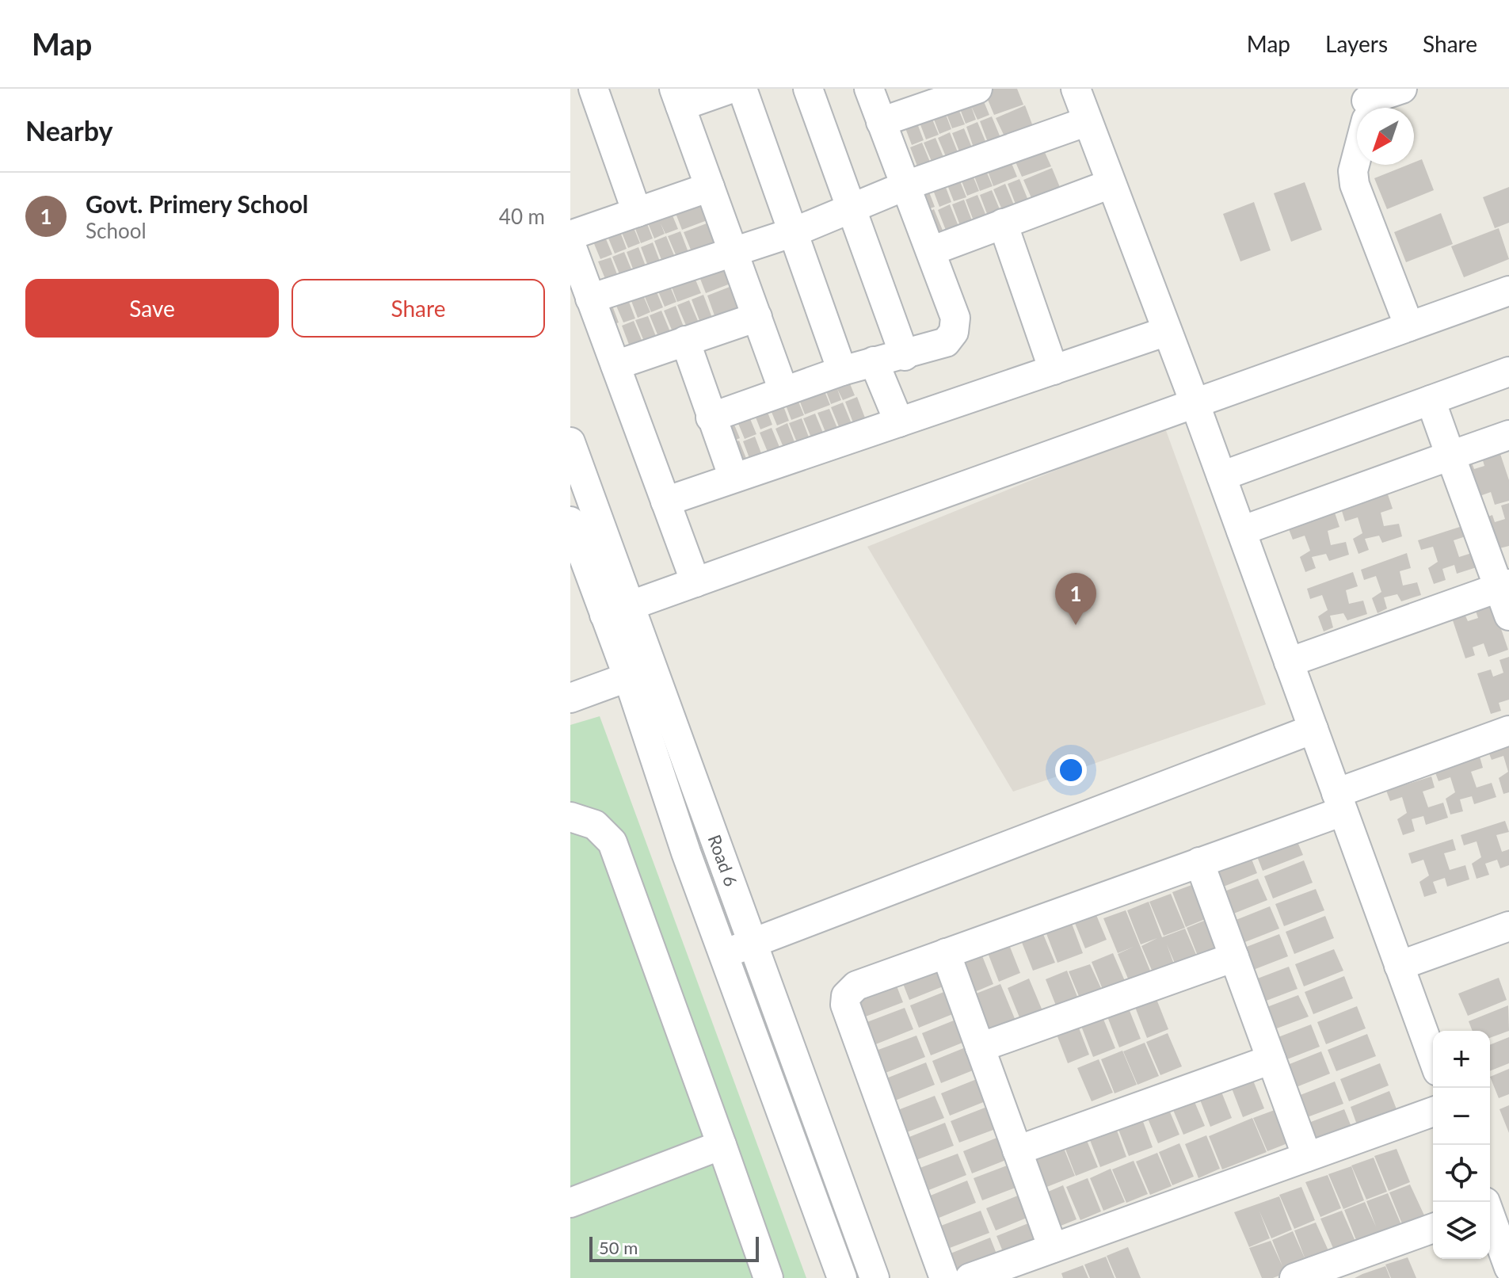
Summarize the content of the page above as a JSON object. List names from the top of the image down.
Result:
{
  "streets": {
    "street": ["Road 6"]
  },
  "scale_bar": "50 m",
  "north": "bottom left",
  "page": {
    "header": "Map",
    "nav": ["Map", "Layers", "Share"],
    "heading": "Nearby",
    "list": [
      {
        "mark": "1",
        "name": "Govt. Primery School",
        "note": "School",
        "value": "40 m"
      }
    ],
    "buttons": ["Save", "Share"],
    "pins": "1",
    "map_buttons": ["+", "−"],
    "scale": "50 m"
  }
}
